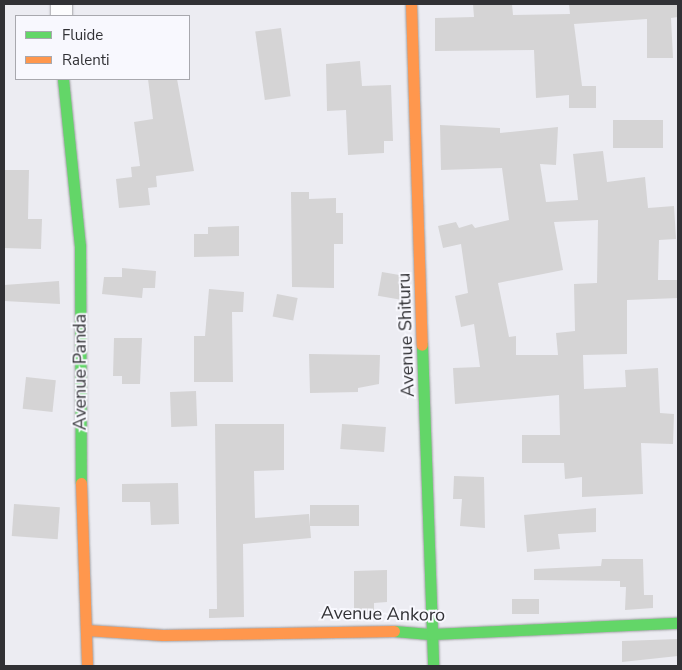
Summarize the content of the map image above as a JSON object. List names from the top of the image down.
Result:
{
  "streets": {
    "street": ["Avenue Shituru", "Avenue Panda", "Avenue Ankoro"]
  },
  "crossings": [
    ["Avenue Shituru", "Avenue Ankoro"],
    ["Avenue Panda", "Avenue Ankoro"]
  ],
  "legend": ["Fluide", "Ralenti"]
}
